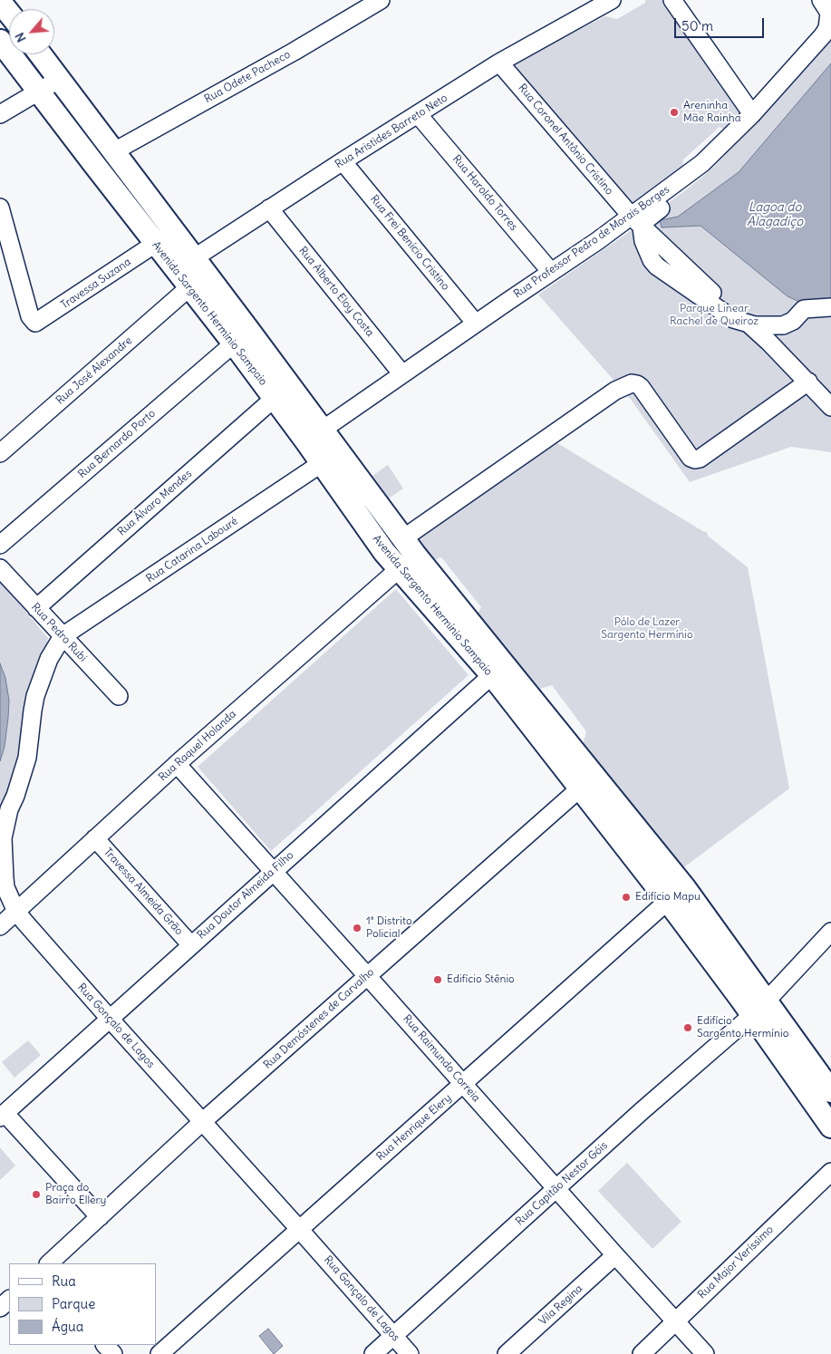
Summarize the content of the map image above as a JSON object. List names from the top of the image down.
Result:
{
  "streets": {
    "main road": ["Avenida Sargento Hermínio Sampaio"],
    "street": [
      "Rua Odete Pacheco",
      "Rua Aristides Barreto Neto",
      "Rua Coronel Antônio Cristino",
      "Rua Haroldo Torres",
      "Rua Professor Pedro de Morais Borges",
      "Rua Frei Benício Cristino",
      "Travessa Suzana",
      "Rua Alberto Eloy Costa",
      "Rua José Alexandre",
      "Rua Bernardo Porto",
      "Rua Álvaro Mendes",
      "Rua Catarina Labouré",
      "Rua Pedro Rubi",
      "Rua Raquel Holanda",
      "Travessa Almeida Grão",
      "Rua Doutor Almeida Filho",
      "Rua Demóstenes de Carvalho",
      "Rua Gonçalo de Lagos",
      "Rua Raimundo Correia",
      "Rua Henrique Elery",
      "Rua Capitão Nestor Góis",
      "Rua Major Veríssimo",
      "Vila Regina"
    ]
  },
  "crossings": [
    ["Rua Odete Pacheco", "Avenida Sargento Hermínio Sampaio"],
    ["Rua Aristides Barreto Neto", "Rua Coronel Antônio Cristino"],
    ["Rua Aristides Barreto Neto", "Rua Haroldo Torres"],
    ["Rua Aristides Barreto Neto", "Rua Frei Benício Cristino"],
    ["Rua Aristides Barreto Neto", "Rua Alberto Eloy Costa"],
    ["Rua Aristides Barreto Neto", "Avenida Sargento Hermínio Sampaio"],
    ["Rua Coronel Antônio Cristino", "Rua Professor Pedro de Morais Borges"],
    ["Rua Haroldo Torres", "Rua Professor Pedro de Morais Borges"],
    ["Rua Professor Pedro de Morais Borges", "Rua Frei Benício Cristino"],
    ["Rua Professor Pedro de Morais Borges", "Rua Alberto Eloy Costa"],
    ["Rua Professor Pedro de Morais Borges", "Avenida Sargento Hermínio Sampaio"],
    ["Travessa Suzana", "Avenida Sargento Hermínio Sampaio"],
    ["Avenida Sargento Hermínio Sampaio", "Rua José Alexandre"],
    ["Avenida Sargento Hermínio Sampaio", "Rua Bernardo Porto"],
    ["Avenida Sargento Hermínio Sampaio", "Rua Álvaro Mendes"],
    ["Avenida Sargento Hermínio Sampaio", "Rua Catarina Labouré"],
    ["Avenida Sargento Hermínio Sampaio", "Rua Raquel Holanda"],
    ["Avenida Sargento Hermínio Sampaio", "Rua Doutor Almeida Filho"],
    ["Avenida Sargento Hermínio Sampaio", "Rua Demóstenes de Carvalho"],
    ["Avenida Sargento Hermínio Sampaio", "Rua Henrique Elery"],
    ["Avenida Sargento Hermínio Sampaio", "Rua Capitão Nestor Góis"],
    ["Rua Álvaro Mendes", "Rua Pedro Rubi"],
    ["Rua Catarina Labouré", "Rua Pedro Rubi"],
    ["Rua Catarina Labouré", "Rua Gonçalo de Lagos"],
    ["Rua Pedro Rubi", "Rua Gonçalo de Lagos"],
    ["Rua Raquel Holanda", "Travessa Almeida Grão"],
    ["Rua Raquel Holanda", "Rua Gonçalo de Lagos"],
    ["Rua Raquel Holanda", "Rua Raimundo Correia"],
    ["Travessa Almeida Grão", "Rua Doutor Almeida Filho"],
    ["Rua Doutor Almeida Filho", "Rua Gonçalo de Lagos"],
    ["Rua Doutor Almeida Filho", "Rua Raimundo Correia"],
    ["Rua Demóstenes de Carvalho", "Rua Gonçalo de Lagos"],
    ["Rua Demóstenes de Carvalho", "Rua Raimundo Correia"],
    ["Rua Gonçalo de Lagos", "Rua Henrique Elery"],
    ["Rua Gonçalo de Lagos", "Rua Capitão Nestor Góis"],
    ["Rua Raimundo Correia", "Rua Henrique Elery"],
    ["Rua Raimundo Correia", "Rua Capitão Nestor Góis"],
    ["Rua Raimundo Correia", "Rua Major Veríssimo"],
    ["Rua Raimundo Correia", "Vila Regina"]
  ],
  "water": ["Lagoa do Alagadiço"],
  "parks": ["Parque Linear Rachel de Queiroz", "Pólo de Lazer Sargento Hermínio"],
  "places": [
    "Areninha Mãe Rainha",
    "Edifício Mapu",
    "1° Distrito Policial",
    "Edifício Stênio",
    "Edifício Sargento Hermínio",
    "Praça do Bairro Ellery"
  ],
  "legend": ["Rua", "Parque", "Água"],
  "scale_bar": "50 m",
  "north": "bottom left"
}
